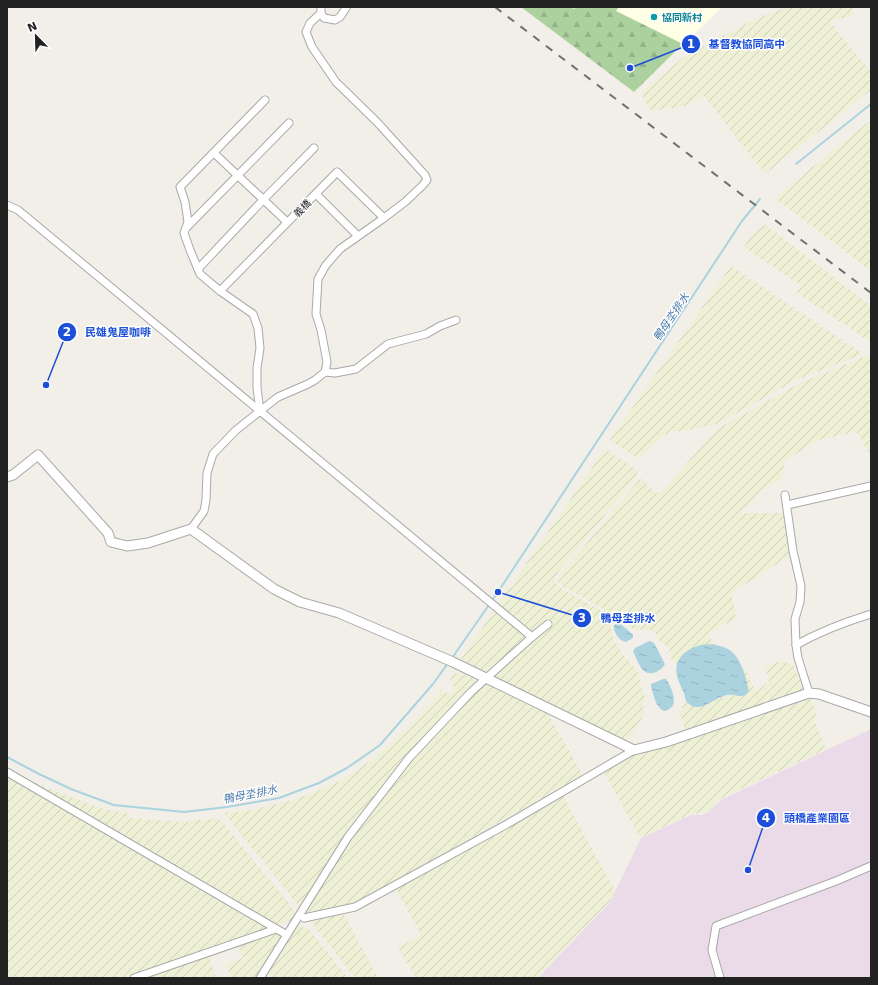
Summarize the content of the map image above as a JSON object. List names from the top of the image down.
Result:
{
  "streets": {
    "street": ["義橋"]
  },
  "water": ["鴨母坔排水"],
  "places": [
    "協同新村",
    "基督教協同高中",
    "民雄鬼屋咖啡",
    "鴨母坔排水",
    "頭橋產業園區"
  ],
  "north": "top left"
}
